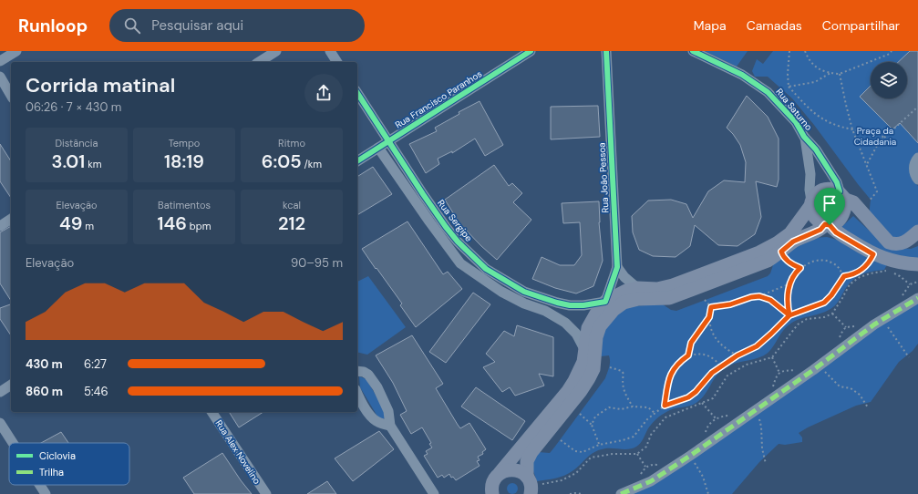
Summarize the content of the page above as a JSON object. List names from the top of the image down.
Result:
{
  "streets": {
    "street": [
      "Rua Francisco Paranhos",
      "Rua Saturno",
      "Rua João Pessoa",
      "Rua Sergipe",
      "Rua Alex Novelino"
    ]
  },
  "crossings": [
    ["Rua Francisco Paranhos", "Rua Sergipe"],
    ["Rua João Pessoa", "Rua Sergipe"]
  ],
  "parks": ["Praça da Cidadania"],
  "legend": ["Ciclovia", "Trilha"],
  "page": {
    "header": "Runloop",
    "search": "Pesquisar aqui",
    "nav": ["Mapa", "Camadas", "Compartilhar"],
    "heading": ["Corrida matinal", "06:26 · 7 × 430 m"],
    "stats": [
      ["Distância", "3.01 km"],
      ["Tempo", "18:19"],
      ["Ritmo", "6:05 /km"],
      ["Elevação", "49 m"],
      ["Batimentos", "146 bpm"],
      ["kcal", "212"]
    ],
    "chart": ["Elevação", "90–95 m"],
    "list": [
      {
        "name": "430 m",
        "note": "6:27"
      },
      {
        "name": "860 m",
        "note": "5:46"
      }
    ]
  }
}
